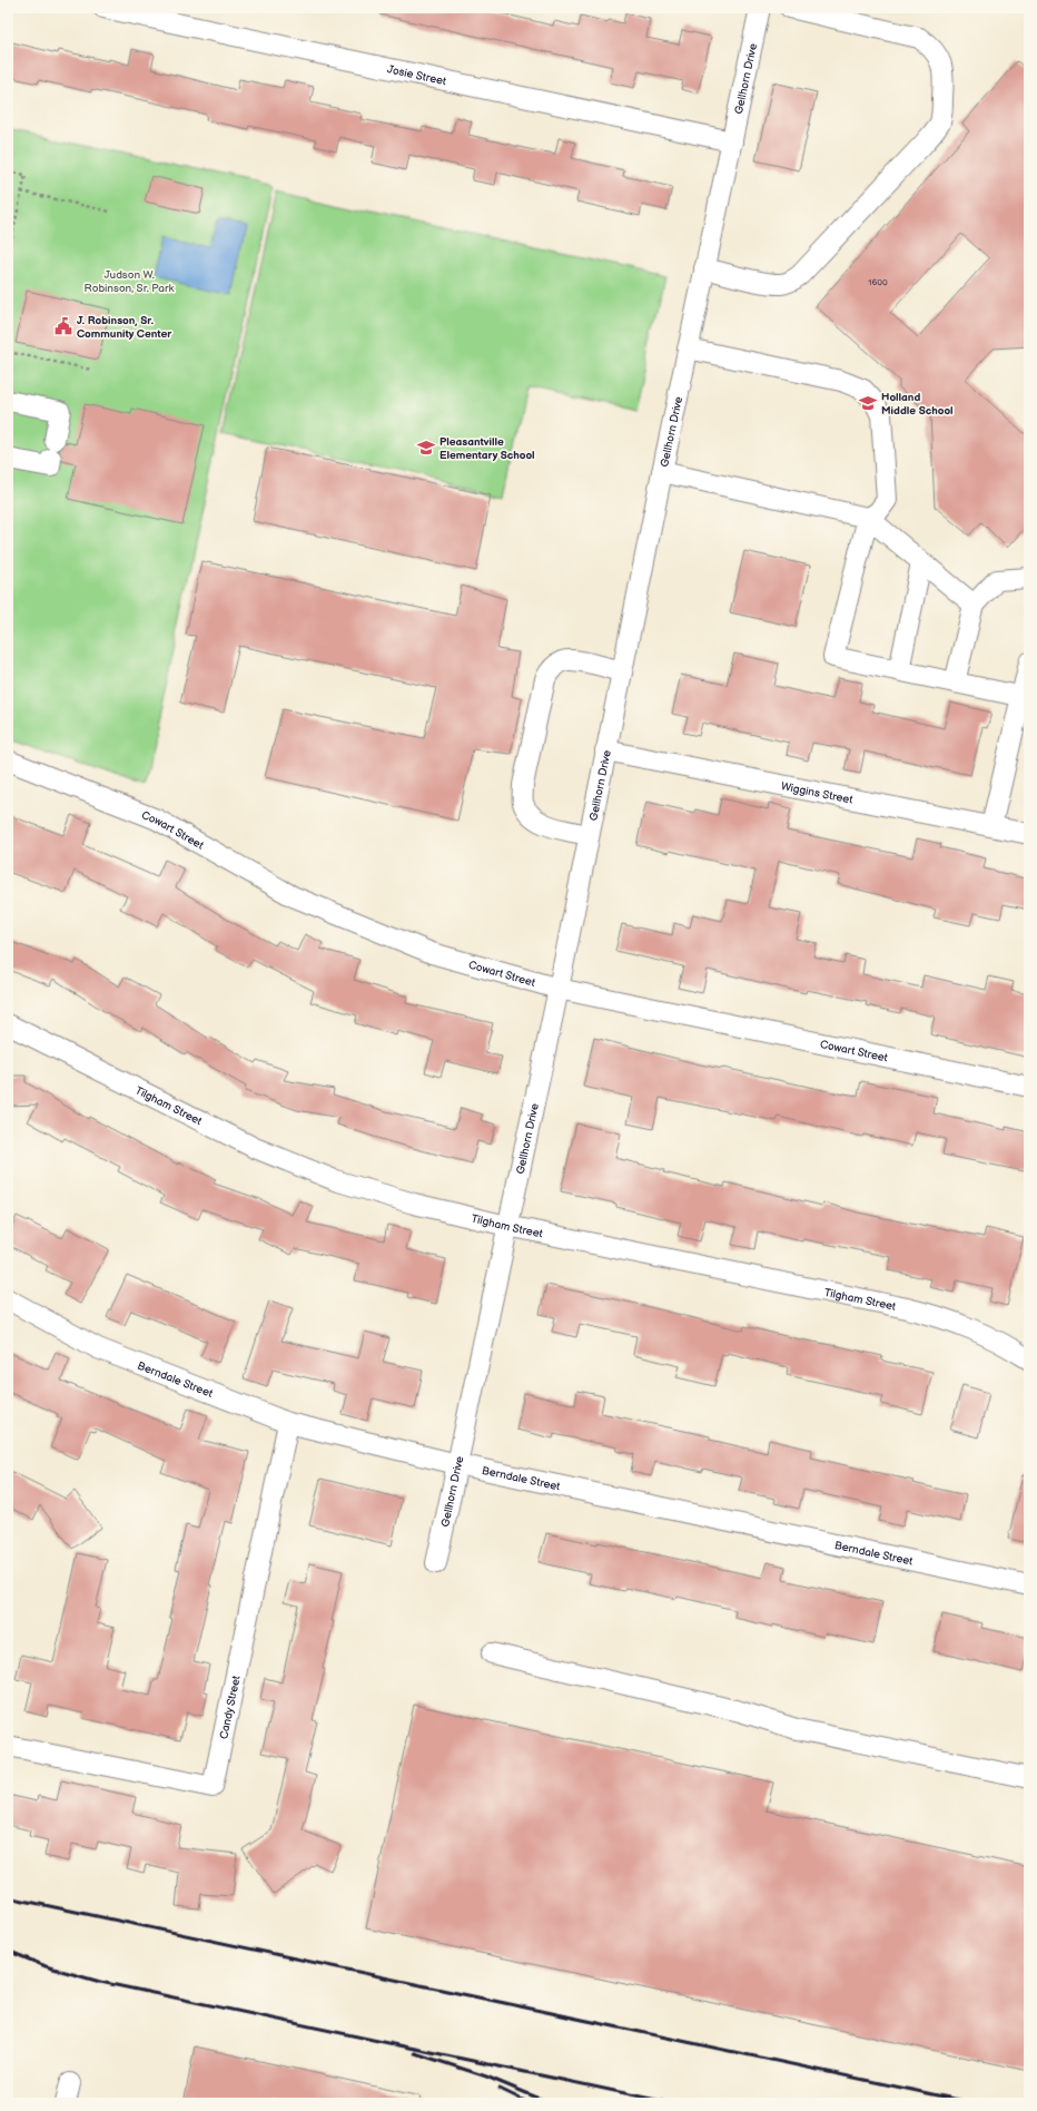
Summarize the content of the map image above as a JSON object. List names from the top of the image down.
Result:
{
  "streets": {
    "street": [
      "Josie Street",
      "Gellhorn Drive",
      "Wiggins Street",
      "Cowart Street",
      "Tilgham Street",
      "Berndale Street",
      "Candy Street"
    ]
  },
  "crossings": [
    ["Josie Street", "Gellhorn Drive"],
    ["Gellhorn Drive", "Wiggins Street"],
    ["Gellhorn Drive", "Cowart Street"],
    ["Gellhorn Drive", "Tilgham Street"],
    ["Gellhorn Drive", "Berndale Street"],
    ["Berndale Street", "Candy Street"]
  ],
  "parks": ["Judson W. Robinson, Sr. Park"],
  "places": {
    "public building": ["J. Robinson, Sr. Community Center"],
    "school or university": ["Holland Middle School", "Pleasantville Elementary School"]
  },
  "house_numbers": ["1600"]
}
